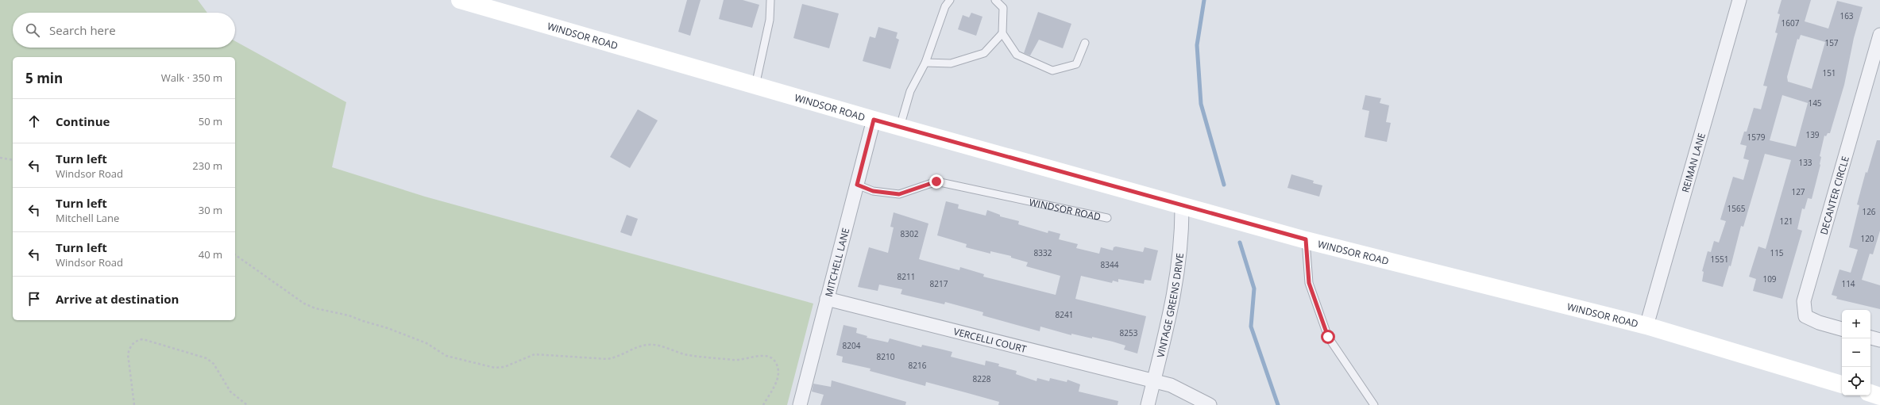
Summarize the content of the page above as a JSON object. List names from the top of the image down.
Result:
{
  "streets": {
    "main road": ["WINDSOR ROAD"],
    "street": [
      "REIMAN LANE",
      "DECANTER CIRCLE",
      "MITCHELL LANE",
      "VINTAGE GREENS DRIVE",
      "VERCELLI COURT"
    ]
  },
  "crossings": [
    ["WINDSOR ROAD", "REIMAN LANE"],
    ["WINDSOR ROAD", "MITCHELL LANE"],
    ["WINDSOR ROAD", "VINTAGE GREENS DRIVE"],
    ["MITCHELL LANE", "VERCELLI COURT"],
    ["VINTAGE GREENS DRIVE", "VERCELLI COURT"]
  ],
  "house_numbers": [
    "163",
    "1607",
    "157",
    "151",
    "145",
    "139",
    "1579",
    "133",
    "127",
    "1565",
    "126",
    "121",
    "8302",
    "120",
    "8332",
    "115",
    "1551",
    "8344",
    "8211",
    "109",
    "8217",
    "114",
    "8241",
    "8253",
    "8204",
    "8210",
    "8216",
    "8228"
  ],
  "page": {
    "search": "Search here",
    "heading": ["5 min", "Walk · 350 m"],
    "list": [
      ["Continue", "50 m"],
      ["Turn left", "Windsor Road", "230 m"],
      ["Turn left", "Mitchell Lane", "30 m"],
      ["Turn left", "Windsor Road", "40 m"],
      "Arrive at destination"
    ],
    "map_buttons": ["+", "−"]
  }
}
